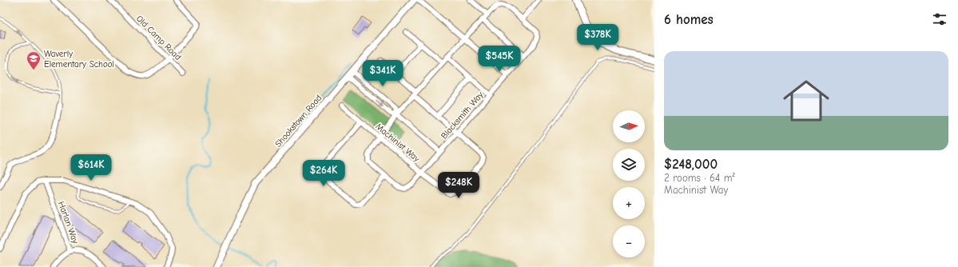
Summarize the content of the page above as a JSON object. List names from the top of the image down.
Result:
{
  "streets": {
    "street": [
      "Old Camp Road",
      "Blacksmith Way",
      "Shookstown Road",
      "Machinist Way",
      "Harlan Way"
    ]
  },
  "crossings": [
    ["Blacksmith Way", "Machinist Way"]
  ],
  "places": {
    "school or university": ["Waverly Elementary School"]
  },
  "north": "right",
  "page": {
    "heading": "6 homes",
    "price": [
      "$378K",
      "$545K",
      "$341K",
      "$614K",
      "$264K",
      "$248K"
    ],
    "list": [
      {
        "name": "$248,000",
        "note": "2 rooms · 64 m² · Machinist Way"
      }
    ],
    "map_buttons": ["+", "−"]
  }
}
